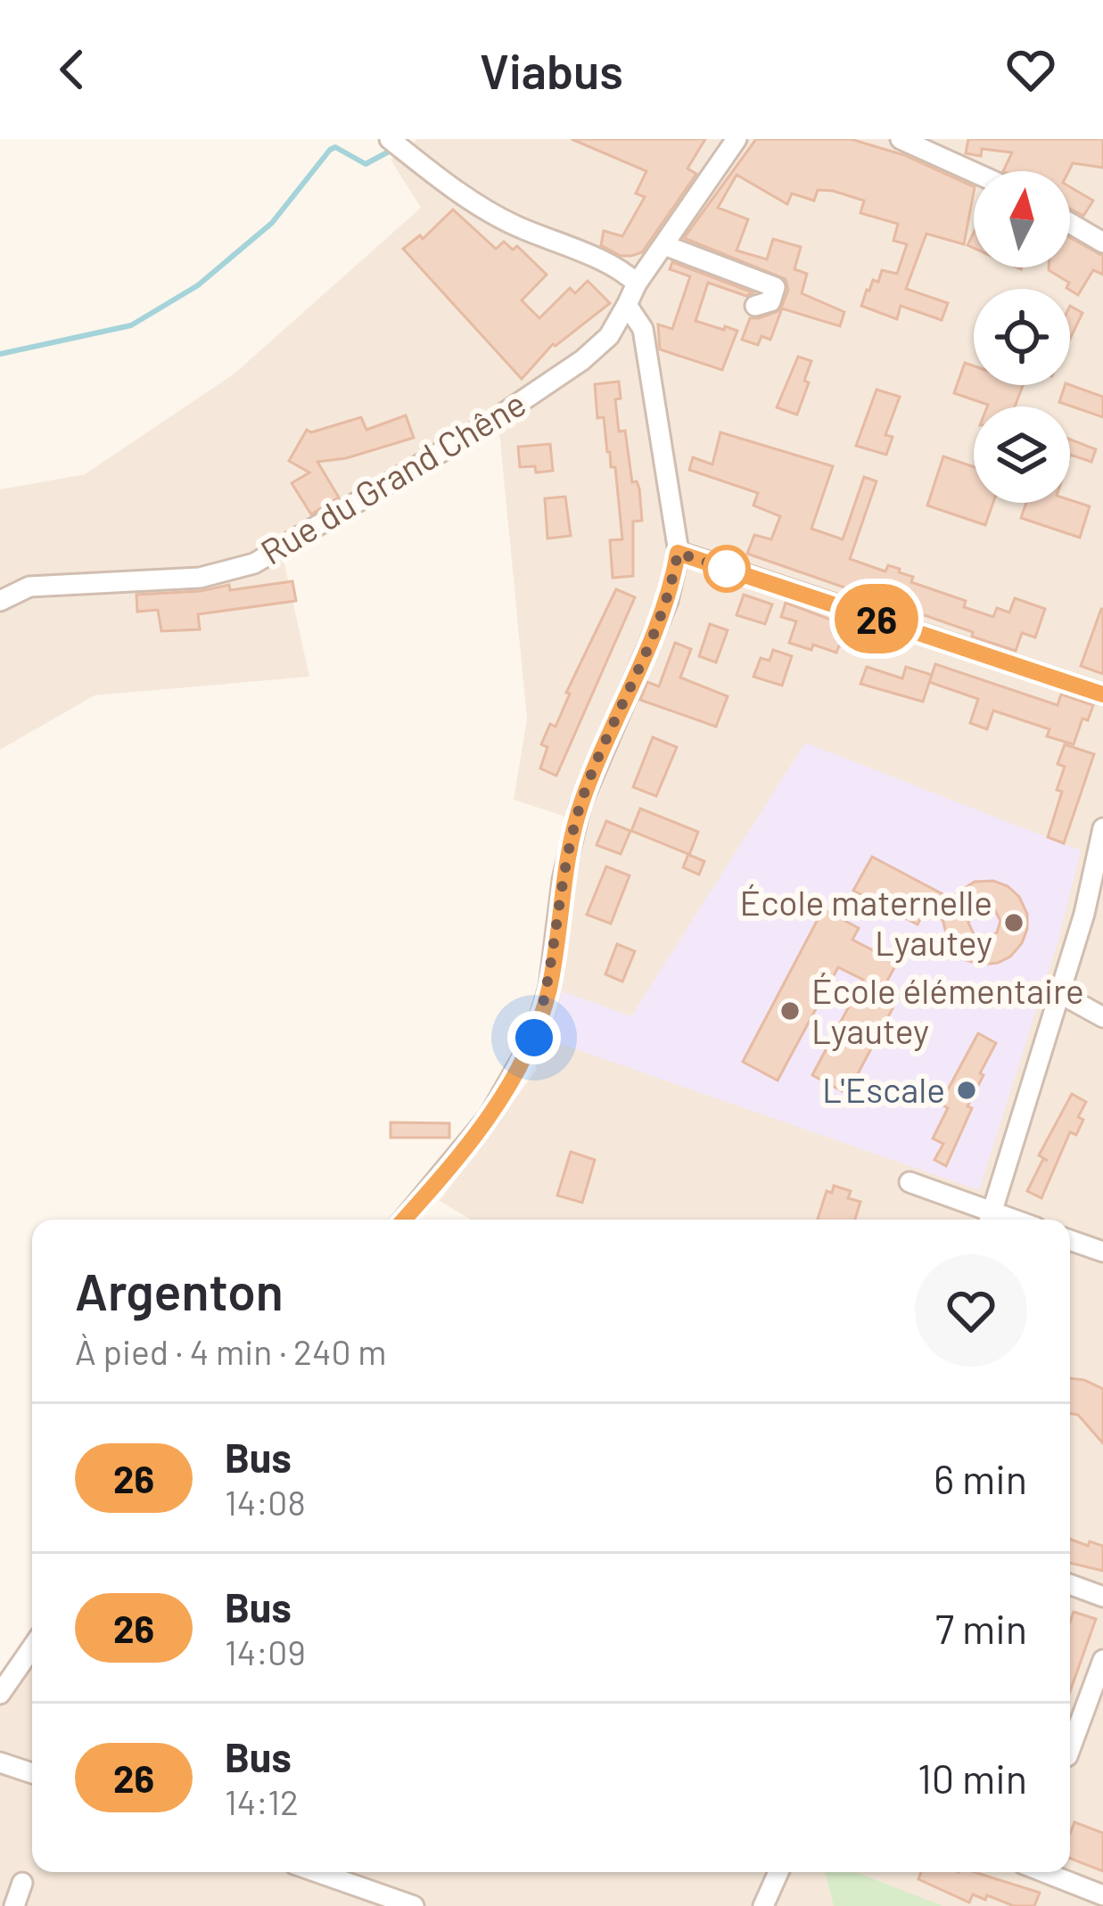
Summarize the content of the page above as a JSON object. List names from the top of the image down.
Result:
{
  "streets": {
    "street": ["Rue du Grand Chêne"]
  },
  "places": ["École maternelle Lyautey", "École élémentaire Lyautey", "L'Escale"],
  "lines": ["bus line 26"],
  "north": "top",
  "page": {
    "header": "Viabus",
    "on_map": "26",
    "heading": ["Argenton", "À pied · 4 min · 240 m"],
    "list": [
      {
        "mark": "26",
        "name": "Bus",
        "note": "14:08",
        "value": "6 min"
      },
      {
        "mark": "26",
        "name": "Bus",
        "note": "14:09",
        "value": "7 min"
      },
      {
        "mark": "26",
        "name": "Bus",
        "note": "14:12",
        "value": "10 min"
      }
    ]
  }
}
